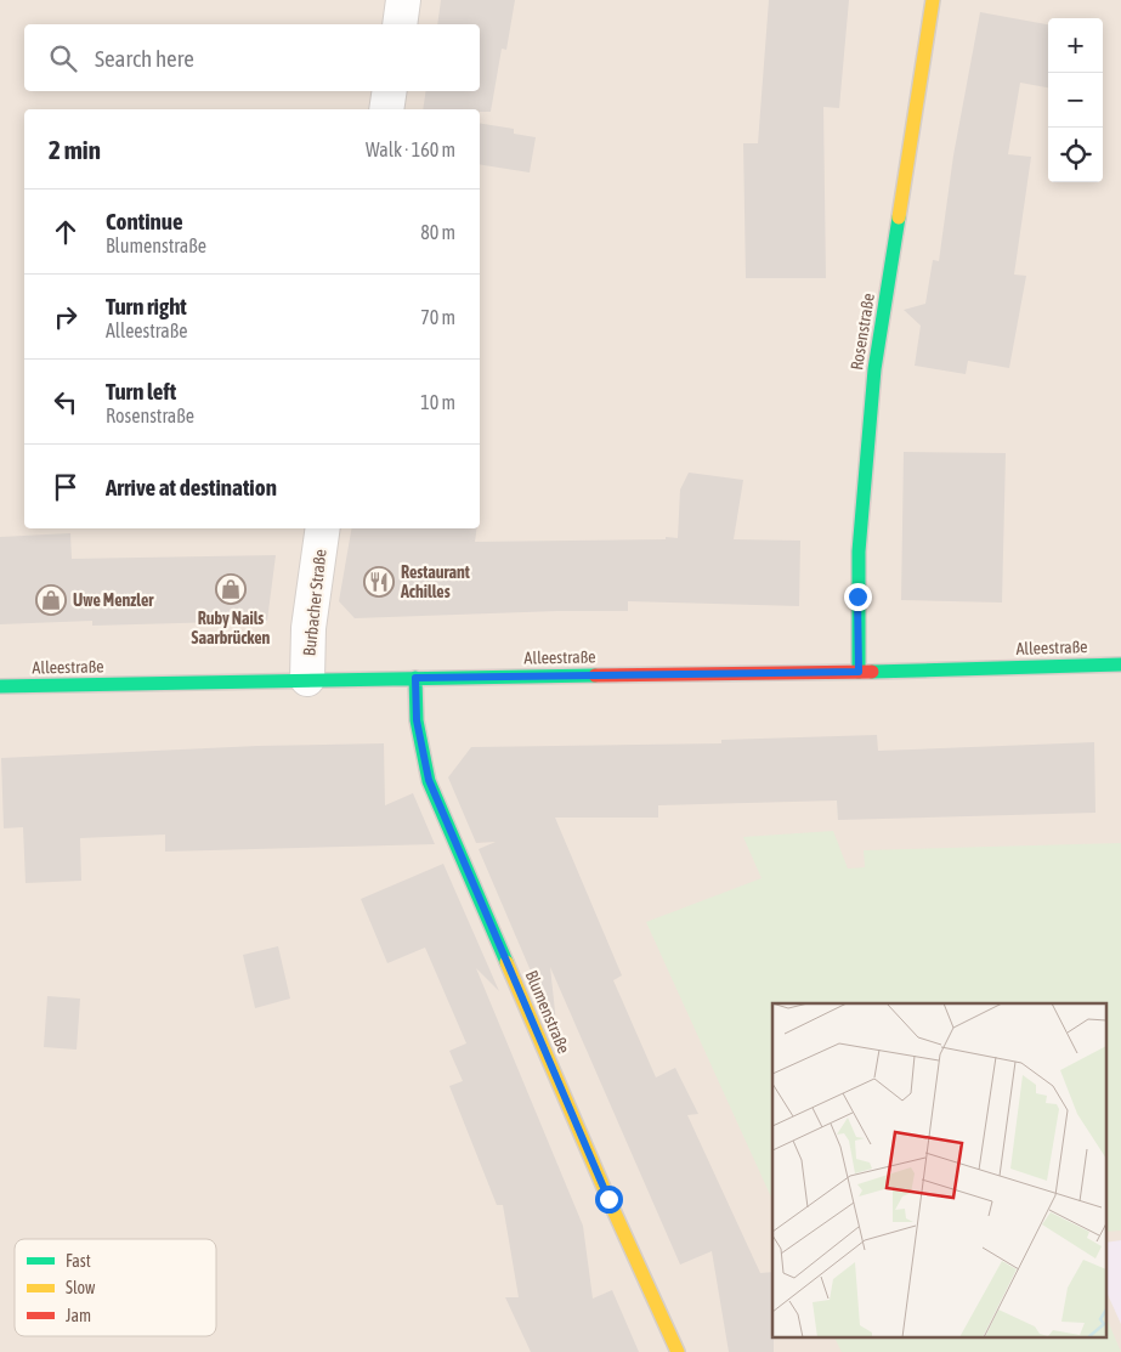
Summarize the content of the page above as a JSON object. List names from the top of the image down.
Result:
{
  "streets": {
    "street": [
      "Rosenstraße",
      "Burbacher Straße",
      "Alleestraße",
      "Blumenstraße"
    ]
  },
  "crossings": [
    ["Rosenstraße", "Alleestraße"],
    ["Burbacher Straße", "Alleestraße"],
    ["Alleestraße", "Blumenstraße"]
  ],
  "places": {
    "restaurant": ["Restaurant Achilles"],
    "shop": ["Ruby Nails Saarbrücken", "Uwe Menzler"]
  },
  "legend": ["Fast", "Slow", "Jam"],
  "page": {
    "map_buttons": ["+", "−"],
    "search": "Search here",
    "heading": ["2 min", "Walk · 160 m"],
    "list": [
      ["Continue", "Blumenstraße", "80 m"],
      ["Turn right", "Alleestraße", "70 m"],
      ["Turn left", "Rosenstraße", "10 m"],
      "Arrive at destination"
    ]
  }
}
